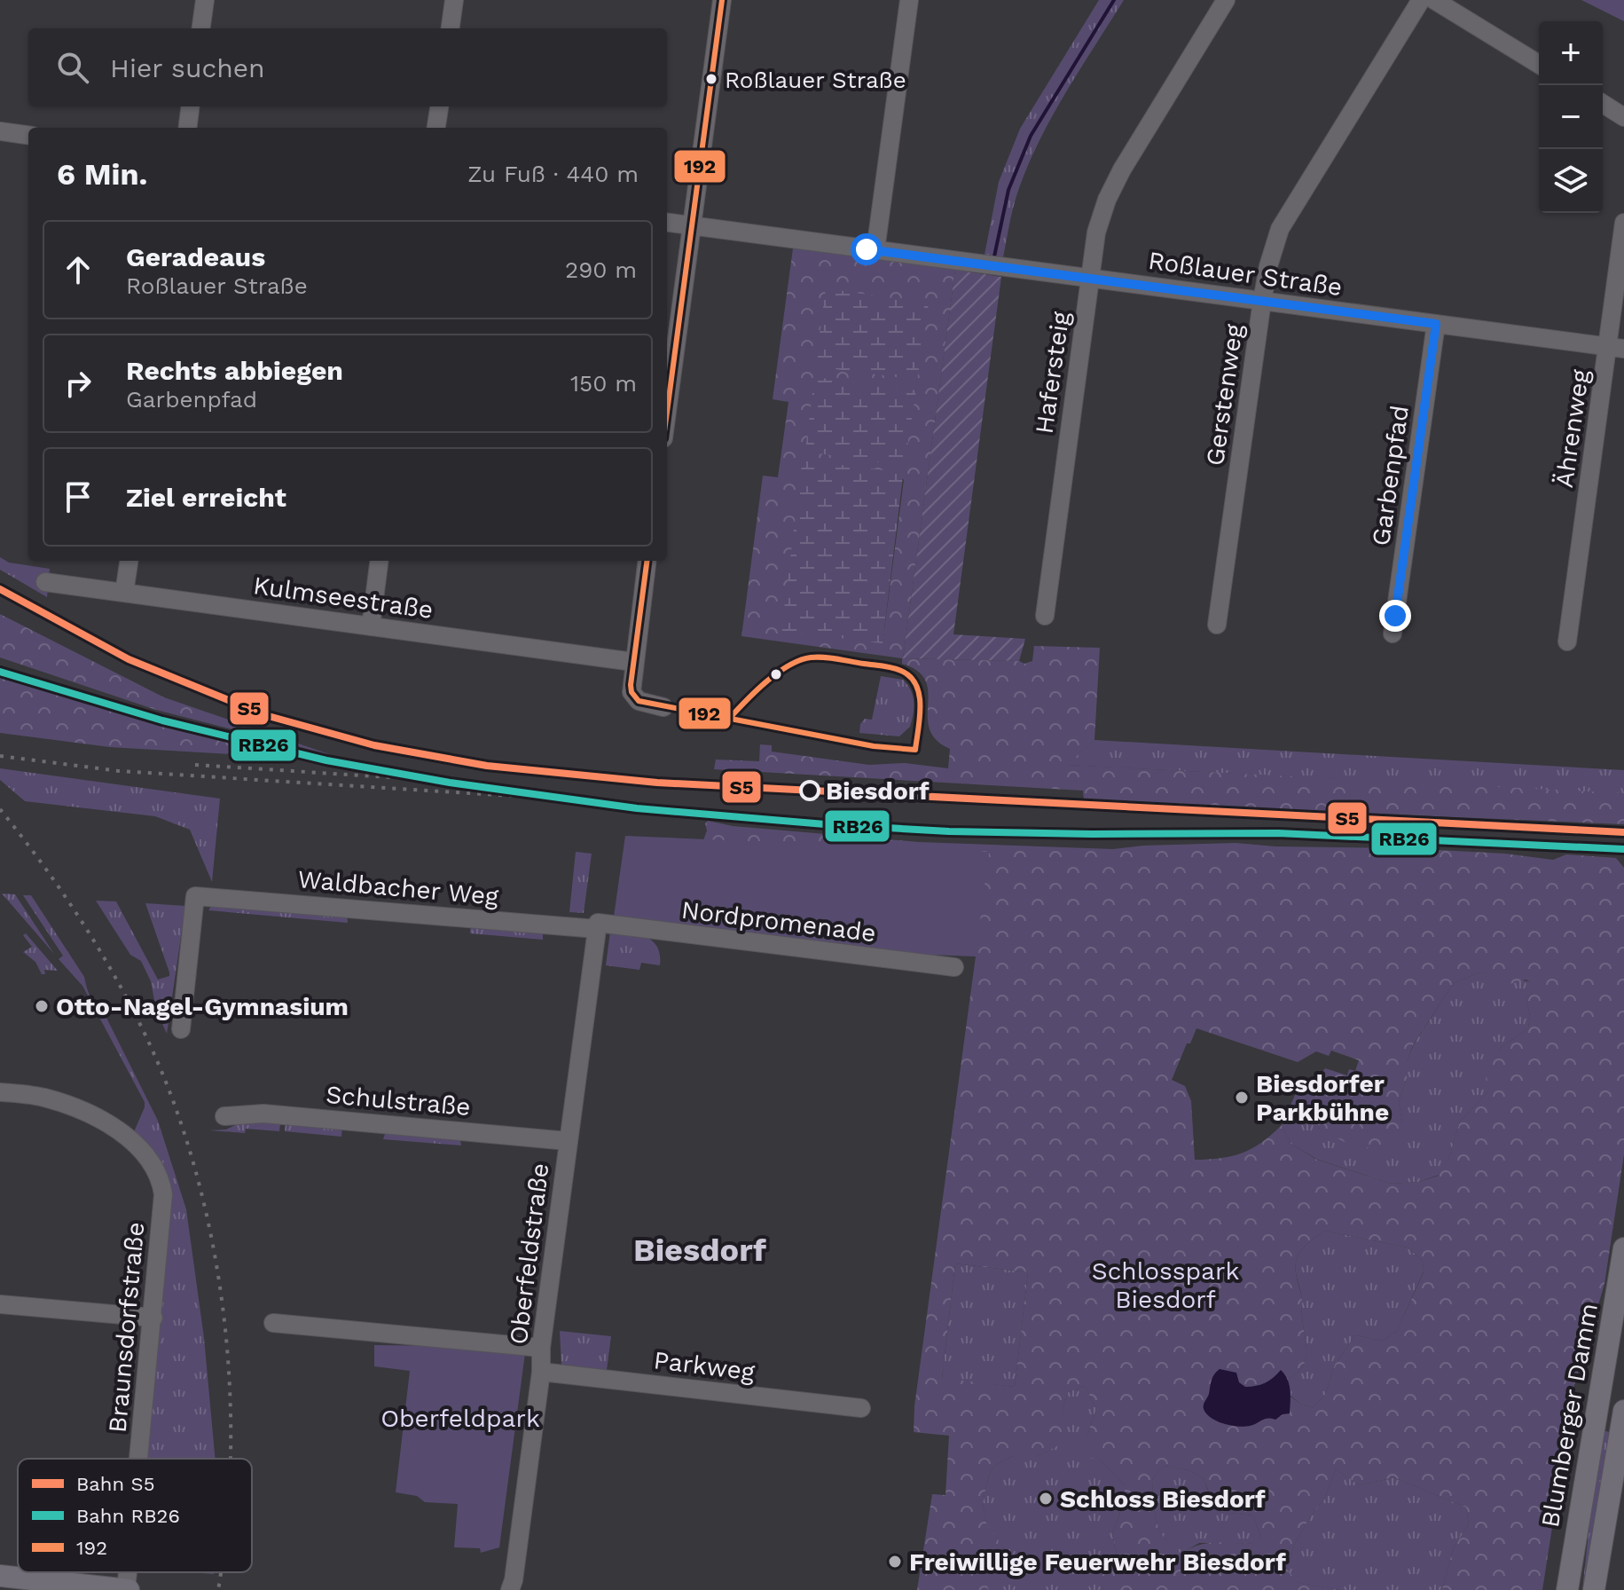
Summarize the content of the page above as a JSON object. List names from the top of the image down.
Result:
{
  "streets": {
    "main road": ["Blumberger Damm"],
    "street": [
      "Roßlauer Straße",
      "Hafersteig",
      "Gerstenweg",
      "Ährenweg",
      "Garbenpfad",
      "Kulmseestraße",
      "Waldbacher Weg",
      "Nordpromenade",
      "Schulstraße",
      "Oberfeldstraße",
      "Braunsdorfstraße",
      "Parkweg"
    ]
  },
  "crossings": [
    ["Roßlauer Straße", "Hafersteig"],
    ["Roßlauer Straße", "Gerstenweg"],
    ["Roßlauer Straße", "Ährenweg"],
    ["Roßlauer Straße", "Garbenpfad"],
    ["Waldbacher Weg", "Nordpromenade"],
    ["Waldbacher Weg", "Oberfeldstraße"],
    ["Nordpromenade", "Oberfeldstraße"],
    ["Schulstraße", "Oberfeldstraße"],
    ["Oberfeldstraße", "Parkweg"]
  ],
  "districts": ["Biesdorf"],
  "parks": ["Schlosspark Biesdorf", "Oberfeldpark"],
  "places": [
    "Roßlauer Straße",
    "Biesdorf",
    "Otto-Nagel-Gymnasium",
    "Biesdorfer Parkbühne",
    "Schloss Biesdorf",
    "Freiwillige Feuerwehr Biesdorf"
  ],
  "lines": ["transit line 192", "rail line S5", "rail line RB26"],
  "legend": ["Bahn S5", "Bahn RB26", "192"],
  "page": {
    "map_buttons": ["+", "−"],
    "search": "Hier suchen",
    "heading": ["6 Min.", "Zu Fuß · 440 m"],
    "list": [
      ["Geradeaus", "Roßlauer Straße", "290 m"],
      ["Rechts abbiegen", "Garbenpfad", "150 m"],
      "Ziel erreicht"
    ]
  }
}
